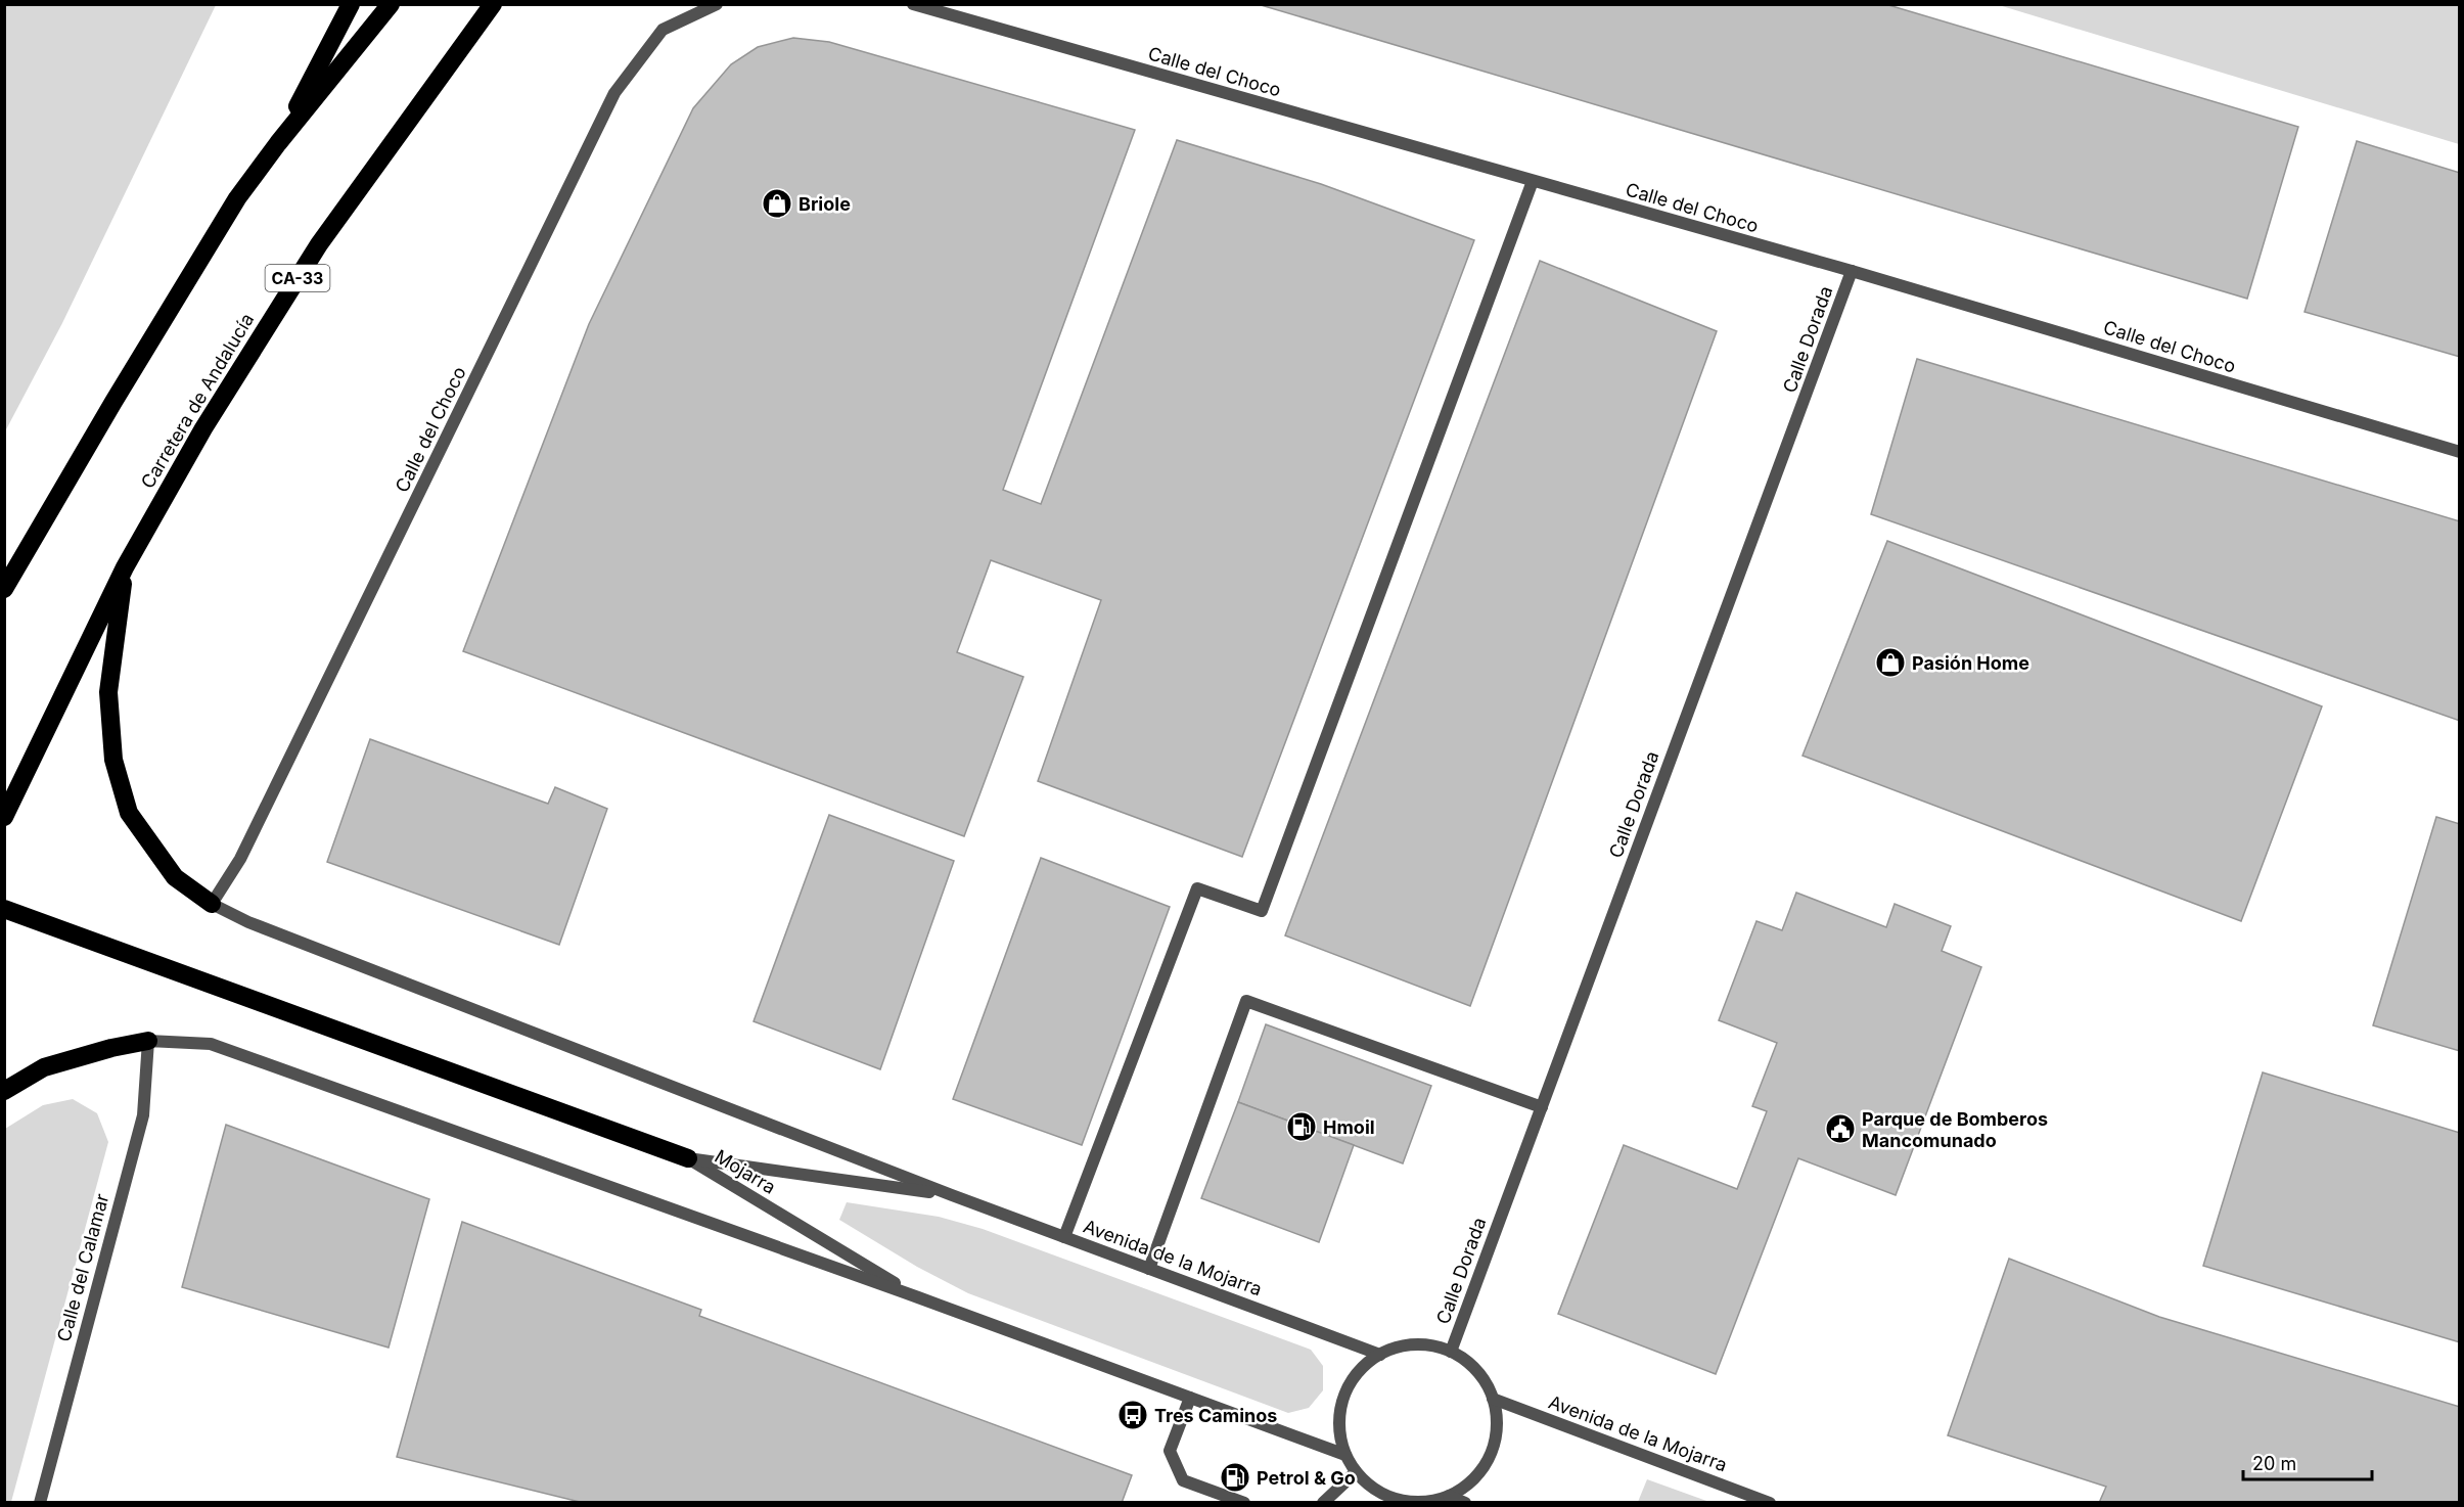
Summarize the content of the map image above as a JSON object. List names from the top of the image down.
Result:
{
  "streets": {
    "highway": ["CA-33", "Carretera de Andalucía"],
    "street": [
      "Calle del Choco",
      "Calle Dorada",
      "Mojarra",
      "Avenida de la Mojarra",
      "Calle del Calamar"
    ]
  },
  "crossings": [
    ["Calle del Choco", "Calle Dorada"],
    ["Calle Dorada", "Avenida de la Mojarra"],
    ["Mojarra", "Avenida de la Mojarra"]
  ],
  "places": {
    "shop": ["Briole", "Pasión Home"],
    "fuel station": ["Hmoil", "Petrol & Go"],
    "public building": ["Parque de Bomberos Mancomunado"],
    "bus stop": ["Tres Caminos"]
  },
  "scale_bar": "20 m"
}
